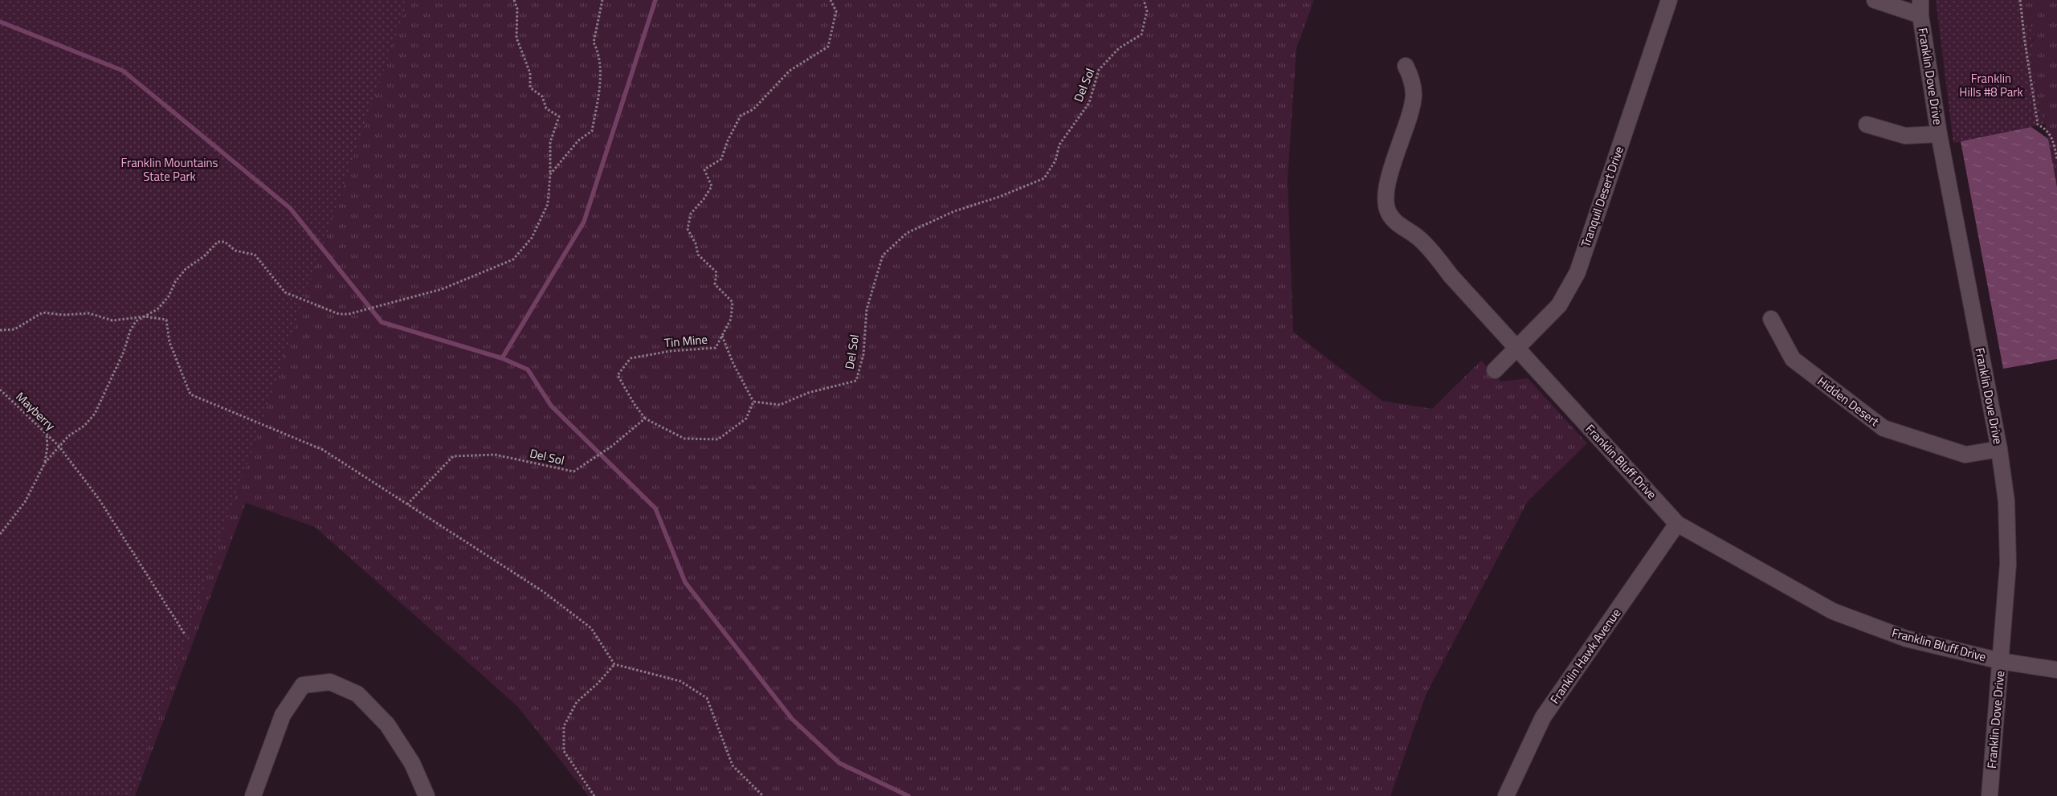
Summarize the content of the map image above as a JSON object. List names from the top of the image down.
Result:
{
  "streets": {
    "street": [
      "Franklin Dove Drive",
      "Tranquil Desert Drive",
      "Hidden Desert",
      "Franklin Bluff Drive",
      "Franklin Hawk Avenue"
    ],
    "path": ["Del Sol", "Tin Mine", "Mayberry"]
  },
  "crossings": [
    ["Franklin Dove Drive", "Hidden Desert"],
    ["Franklin Dove Drive", "Franklin Bluff Drive"],
    ["Del Sol", "Tin Mine"],
    ["Tranquil Desert Drive", "Franklin Bluff Drive"],
    ["Franklin Bluff Drive", "Franklin Hawk Avenue"]
  ],
  "parks": ["Franklin Hills #8 Park", "Franklin Mountains State Park"]
}
